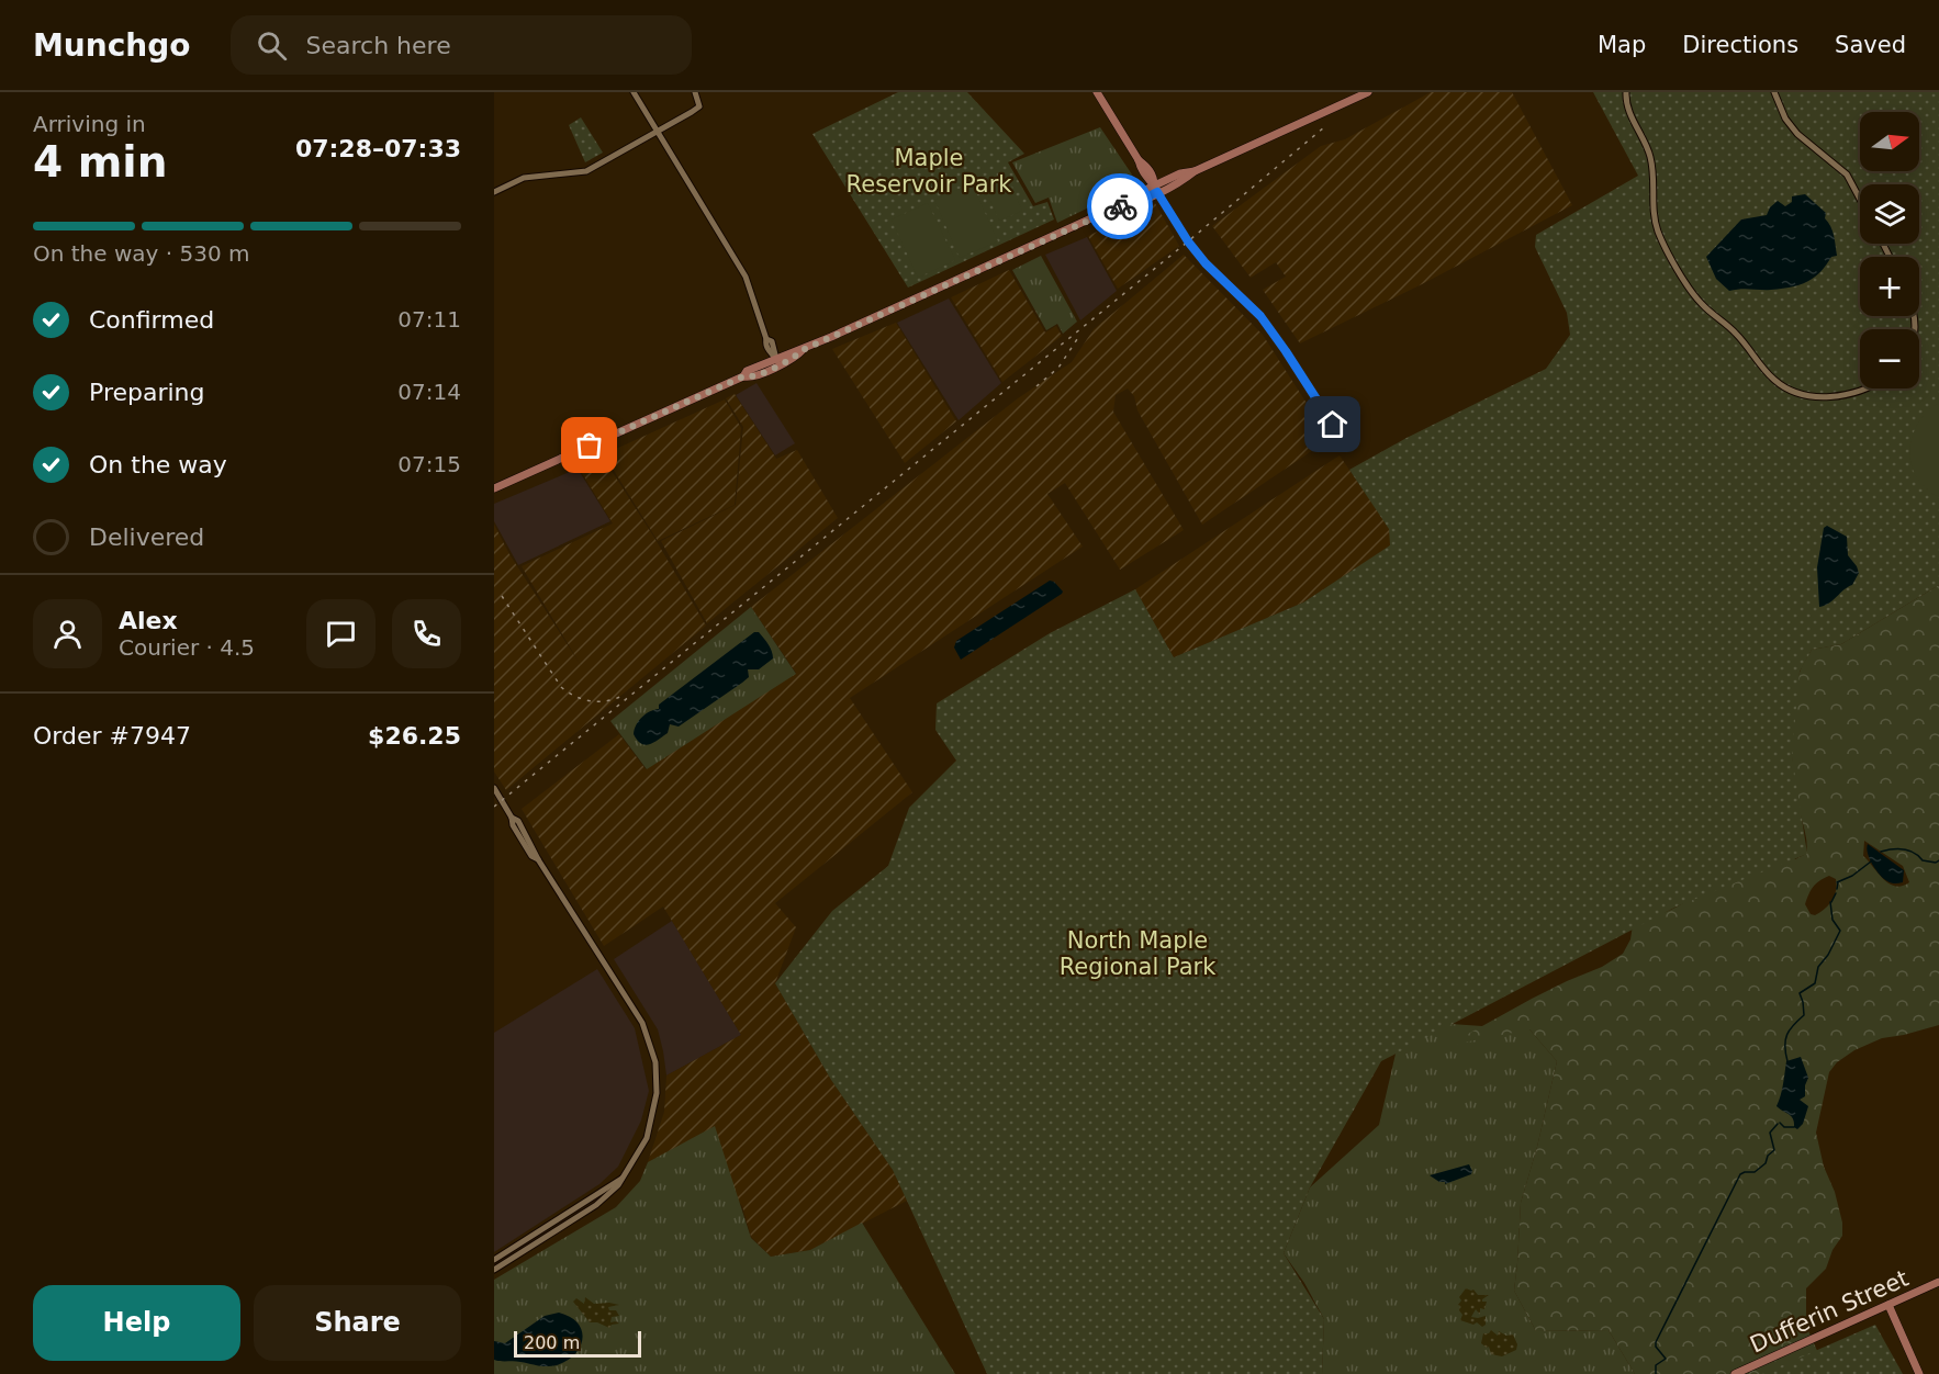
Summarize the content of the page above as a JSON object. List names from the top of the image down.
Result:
{
  "streets": {
    "main road": ["Dufferin Street"]
  },
  "parks": ["Maple Reservoir Park", "North Maple Regional Park"],
  "scale_bar": "200 m",
  "north": "right",
  "page": {
    "header": "Munchgo",
    "search": "Search here",
    "nav": ["Map", "Directions", "Saved"],
    "heading": ["4 min", "Arriving in", "07:28–07:33"],
    "panel": [
      "Alex",
      "Courier · 4.5",
      "Order #7947",
      "$26.25"
    ],
    "map_buttons": ["+", "−"],
    "bar": "On the way · 530 m",
    "list": [
      ["Confirmed", "07:11"],
      ["Preparing", "07:14"],
      ["On the way", "07:15"],
      "Delivered"
    ],
    "buttons": ["Help", "Share"],
    "scale": "200 m"
  }
}
